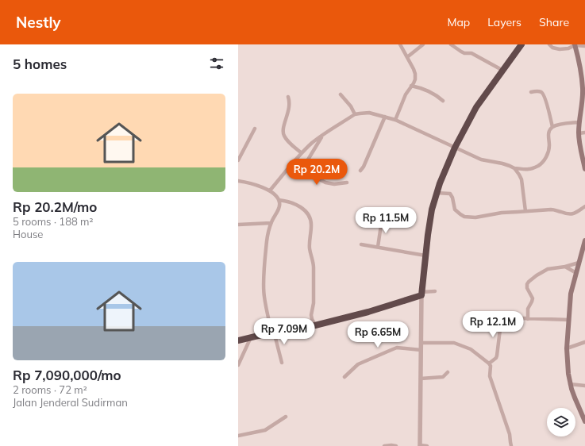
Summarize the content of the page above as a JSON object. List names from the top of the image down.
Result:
{
  "page": {
    "header": "Nestly",
    "nav": ["Map", "Layers", "Share"],
    "heading": "5 homes",
    "list": [
      {
        "name": "Rp 20.2M/mo",
        "note": "5 rooms · 188 m² · House"
      },
      {
        "name": "Rp 7,090,000/mo",
        "note": "2 rooms · 72 m² · Jalan Jenderal Sudirman"
      }
    ],
    "price": [
      "Rp 20.2M",
      "Rp 11.5M",
      "Rp 12.1M",
      "Rp 7.09M",
      "Rp 6.65M"
    ]
  }
}
